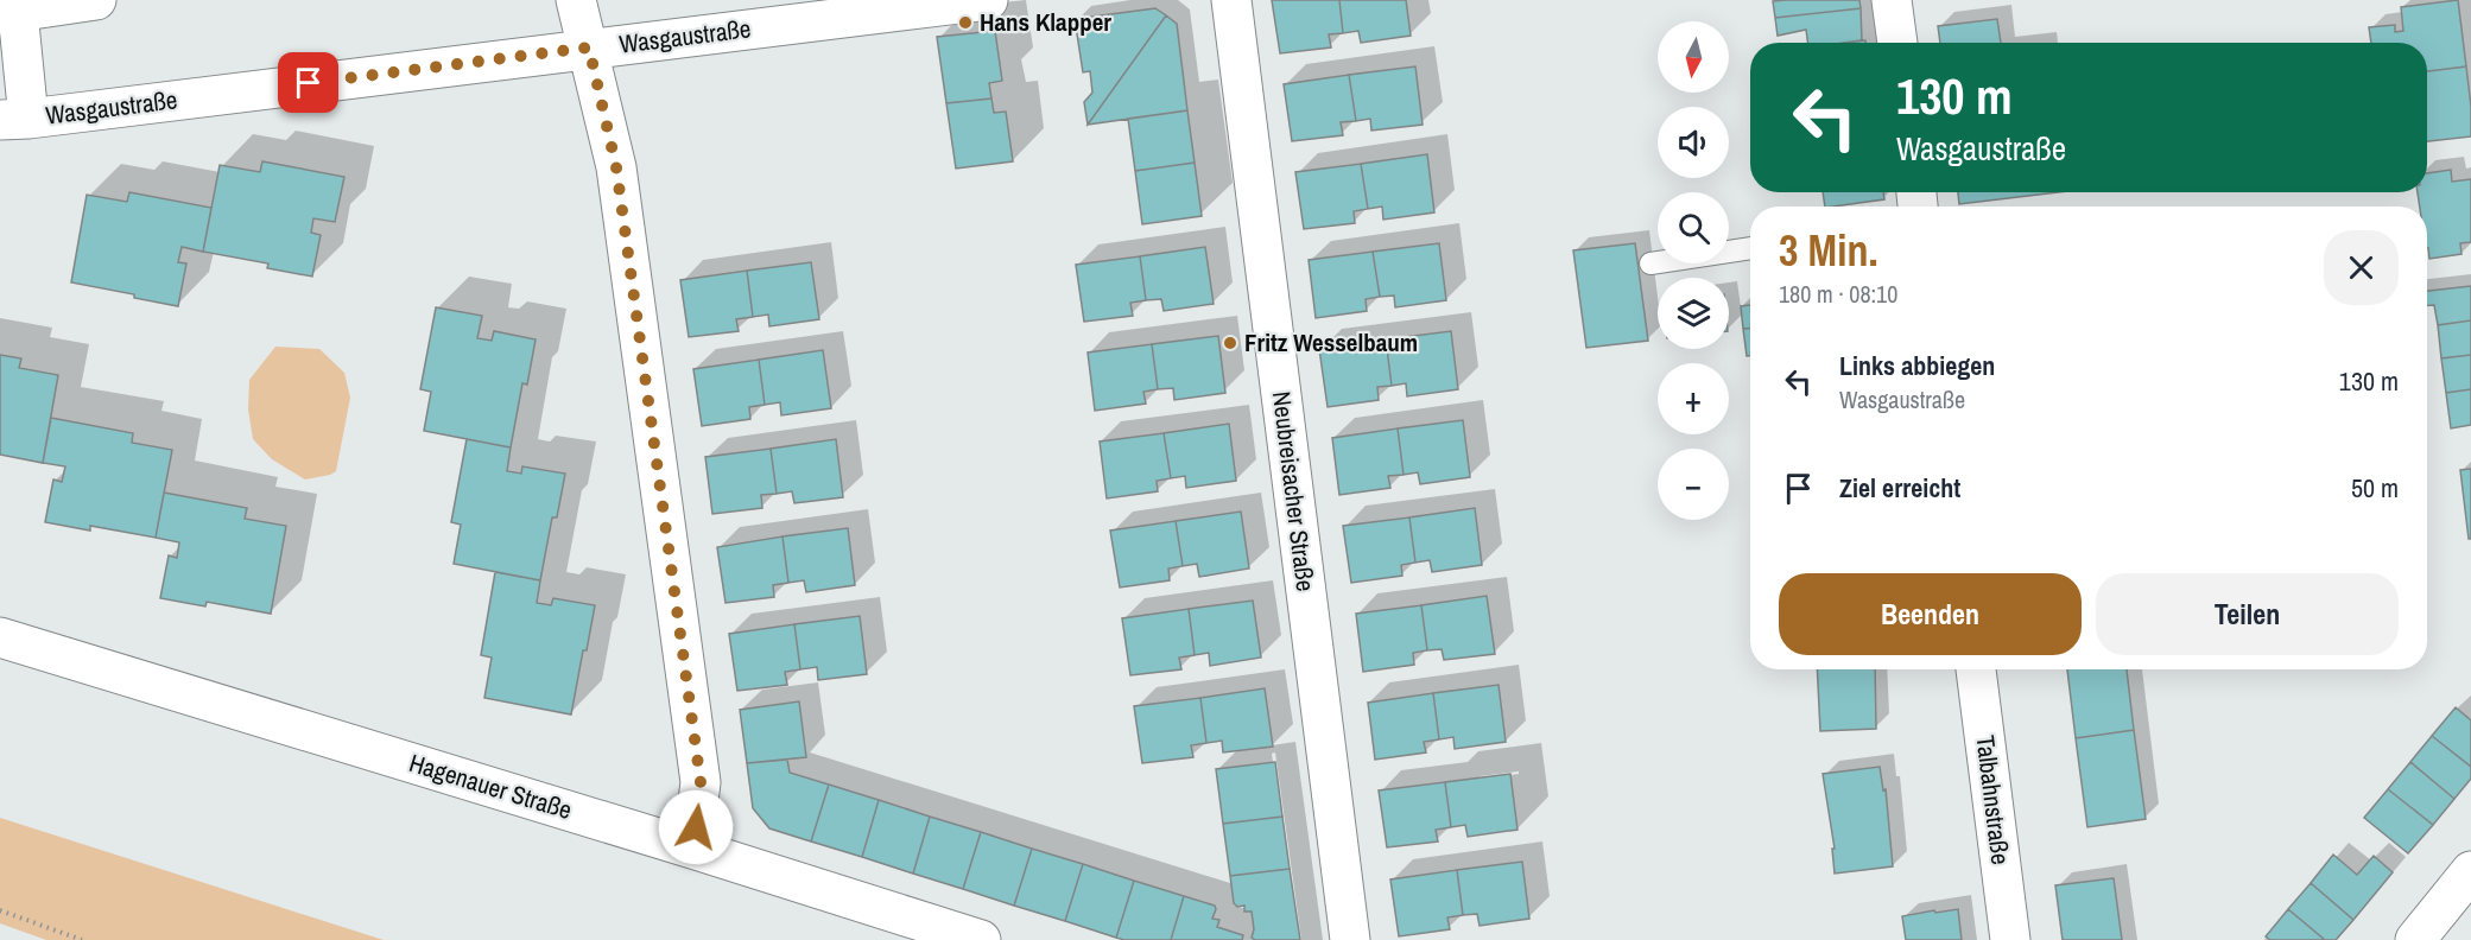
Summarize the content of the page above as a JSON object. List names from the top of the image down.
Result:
{
  "streets": {
    "street": [
      "Wasgaustraße",
      "Neubreisacher Straße",
      "Hagenauer Straße",
      "Talbahnstraße"
    ]
  },
  "places": ["Hans Klapper", "Fritz Wesselbaum"],
  "north": "bottom",
  "page": {
    "map_buttons": ["+", "−"],
    "turn": ["130 m", "Wasgaustraße"],
    "heading": ["3 Min.", "180 m · 08:10"],
    "list": [
      {
        "name": "Links abbiegen",
        "note": "Wasgaustraße",
        "value": "130 m"
      },
      {
        "name": "Ziel erreicht",
        "value": "50 m"
      }
    ],
    "buttons": ["Beenden", "Teilen"]
  }
}
